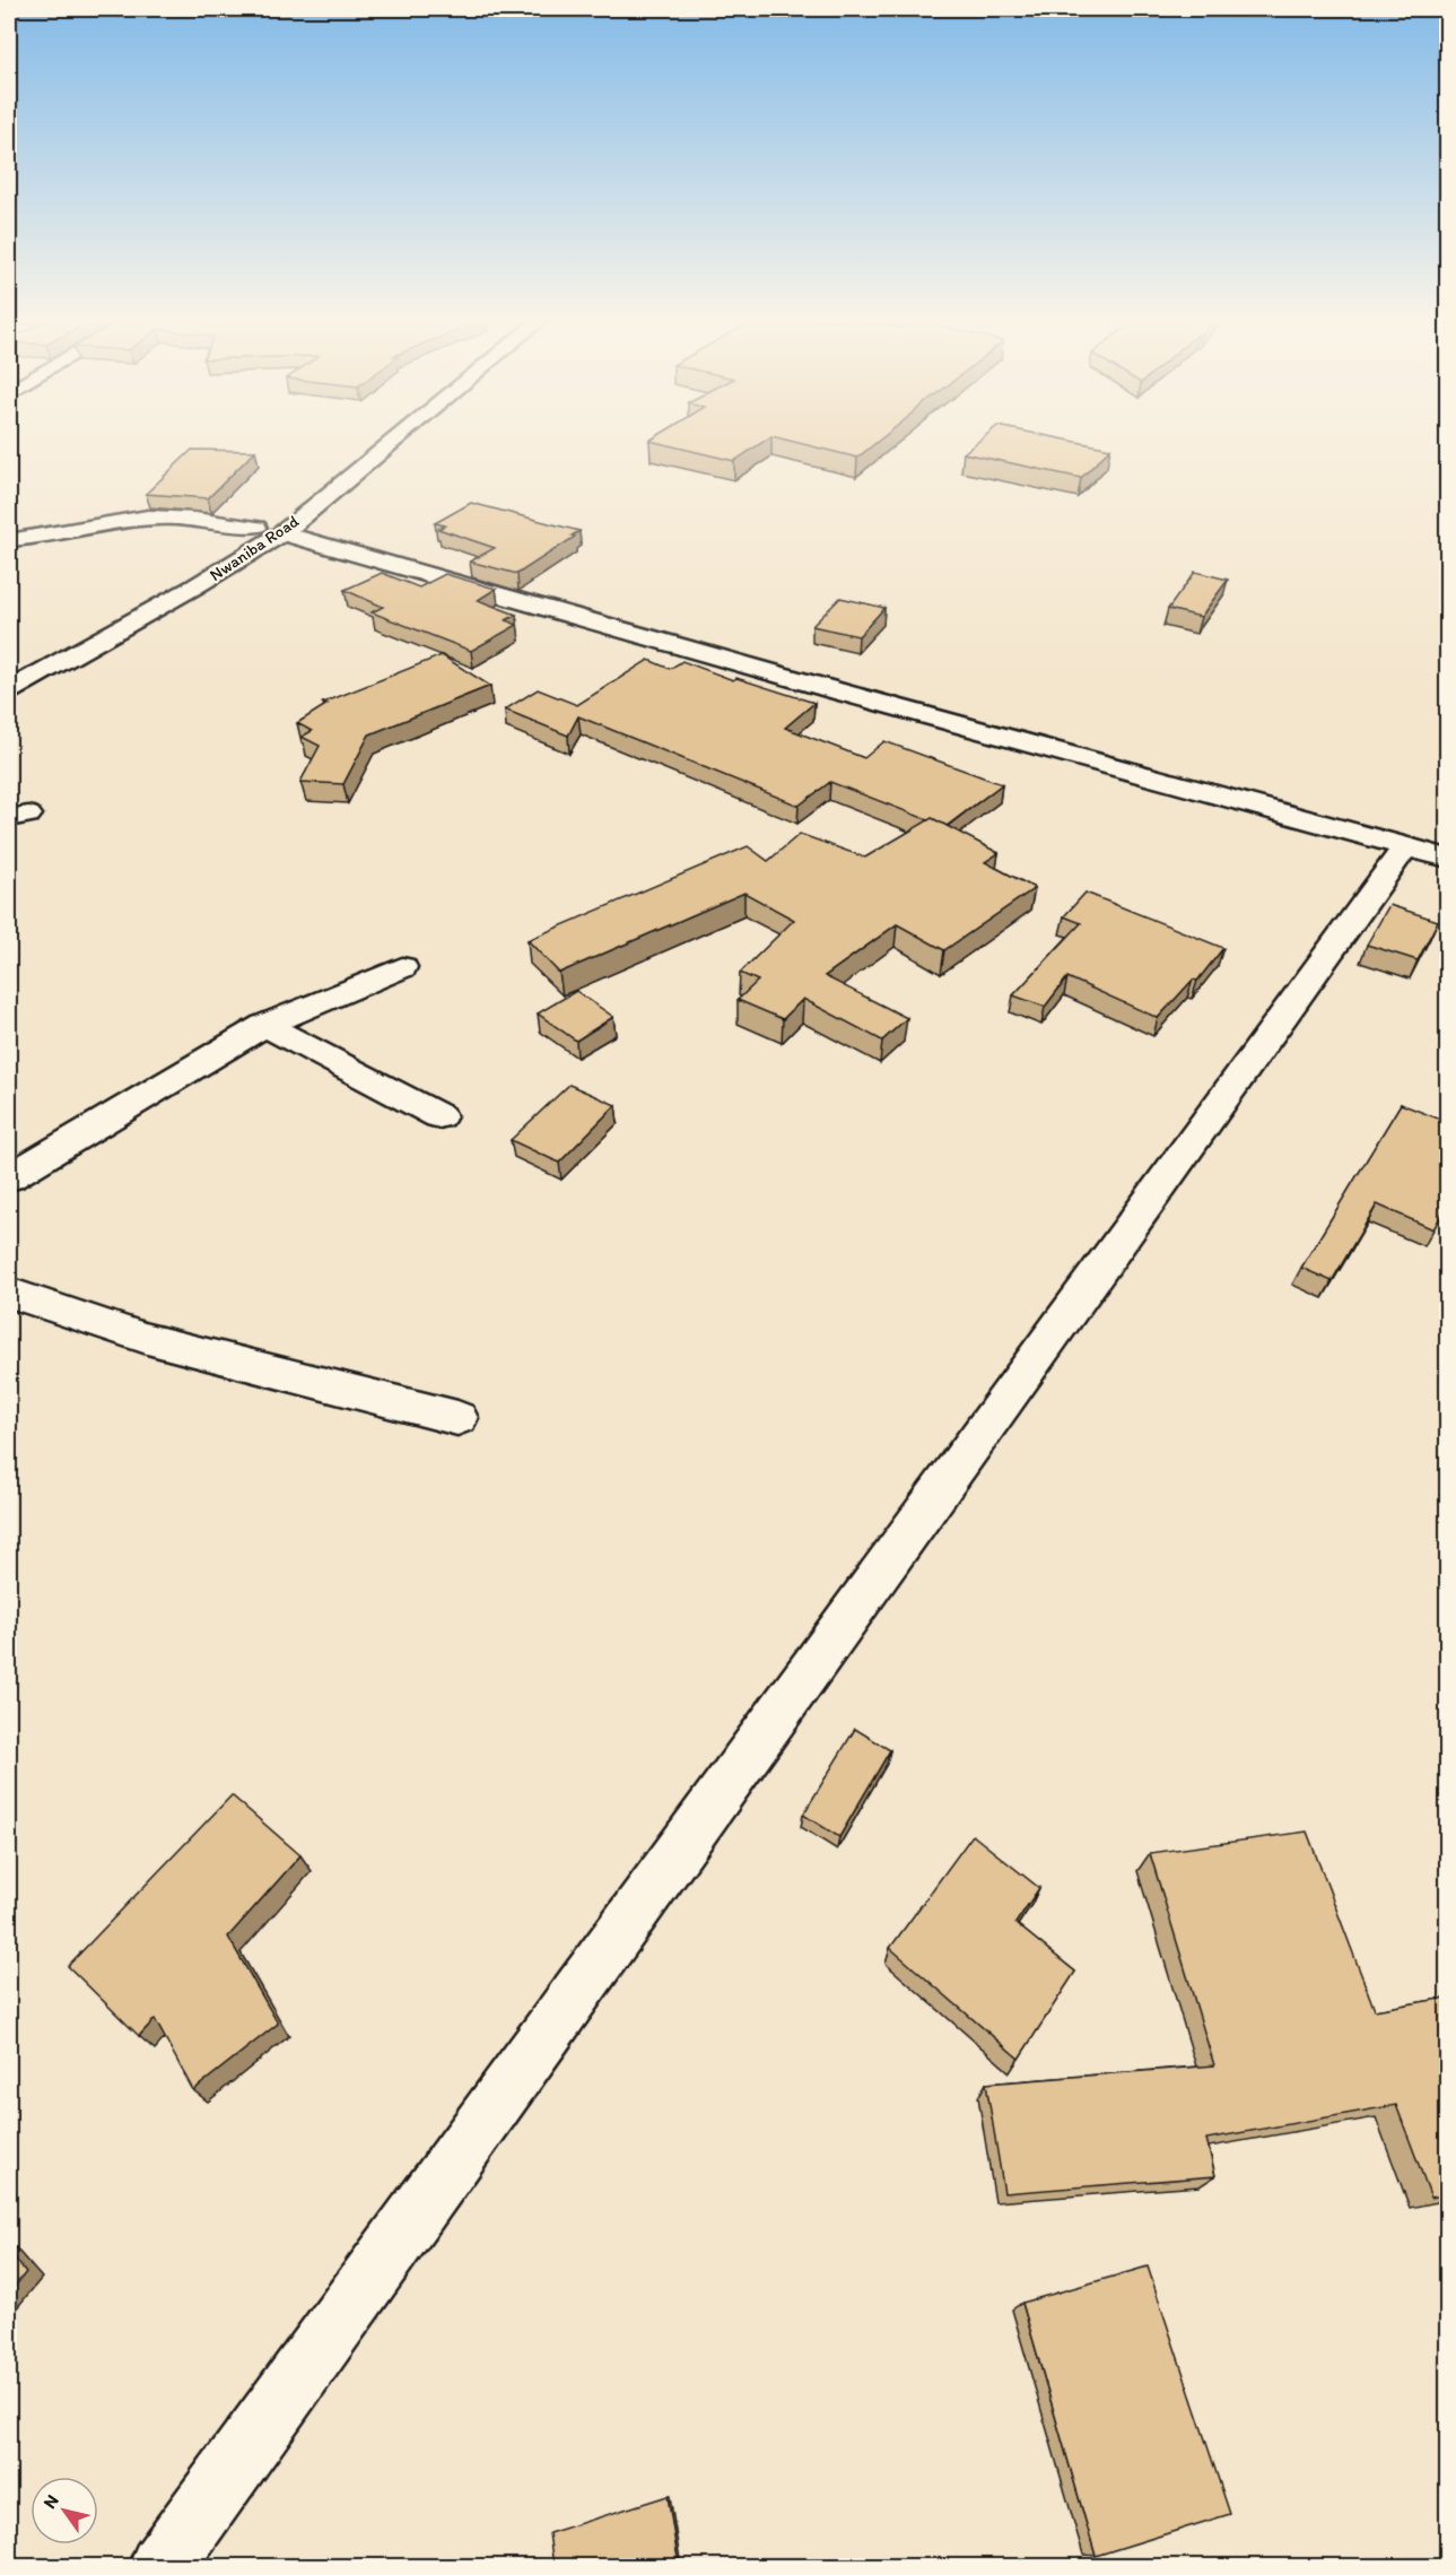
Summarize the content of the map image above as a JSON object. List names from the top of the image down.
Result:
{
  "streets": {
    "street": ["Nwaniba Road"]
  },
  "north": "top left"
}
